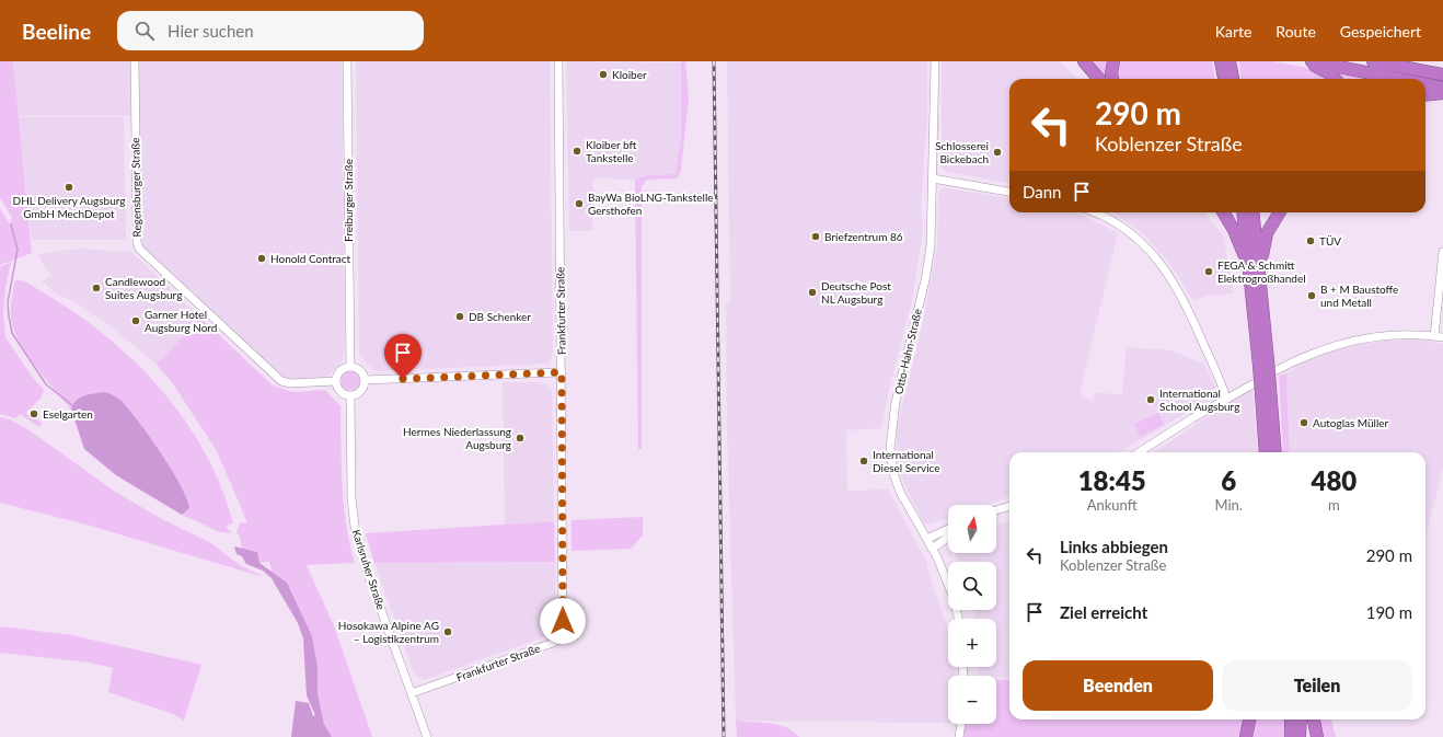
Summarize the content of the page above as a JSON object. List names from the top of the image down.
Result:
{
  "streets": {
    "street": [
      "Regensburger Straße",
      "Freiburger Straße",
      "Frankfurter Straße",
      "Otto-Hahn-Straße",
      "Karlsruher Straße"
    ]
  },
  "crossings": [
    ["Regensburger Straße", "Freiburger Straße"],
    ["Regensburger Straße", "Karlsruher Straße"],
    ["Freiburger Straße", "Karlsruher Straße"],
    ["Frankfurter Straße", "Karlsruher Straße"]
  ],
  "places": [
    "Kloiber",
    "Kloiber bft Tankstelle",
    "Schlosserei Bickebach",
    "DHL Delivery Augsburg GmbH MechDepot",
    "BayWa BioLNG-Tankstelle Gersthofen",
    "Briefzentrum 86",
    "TÜV",
    "Honold Contract",
    "FEGA & Schmitt Elektrogroßhandel",
    "Candlewood Suites Augsburg",
    "Deutsche Post NL Augsburg",
    "B + M Baustoffe und Metall",
    "DB Schenker",
    "Garner Hotel Augsburg Nord",
    "International School Augsburg",
    "Eselgarten",
    "Autoglas Müller",
    "Hermes Niederlassung Augsburg",
    "International Diesel Service",
    "Hosokawa Alpine AG – Logistikzentrum"
  ],
  "north": "top",
  "page": {
    "header": "Beeline",
    "search": "Hier suchen",
    "nav": ["Karte", "Route", "Gespeichert"],
    "turn": ["290 m", "Koblenzer Straße"],
    "then": "Dann",
    "eta": [
      "18:45",
      "Ankunft",
      "6",
      "Min.",
      "480",
      "m"
    ],
    "map_buttons": ["+", "−"],
    "list": [
      {
        "name": "Links abbiegen",
        "note": "Koblenzer Straße",
        "value": "290 m"
      },
      {
        "name": "Ziel erreicht",
        "value": "190 m"
      }
    ],
    "buttons": ["Beenden", "Teilen"]
  }
}
